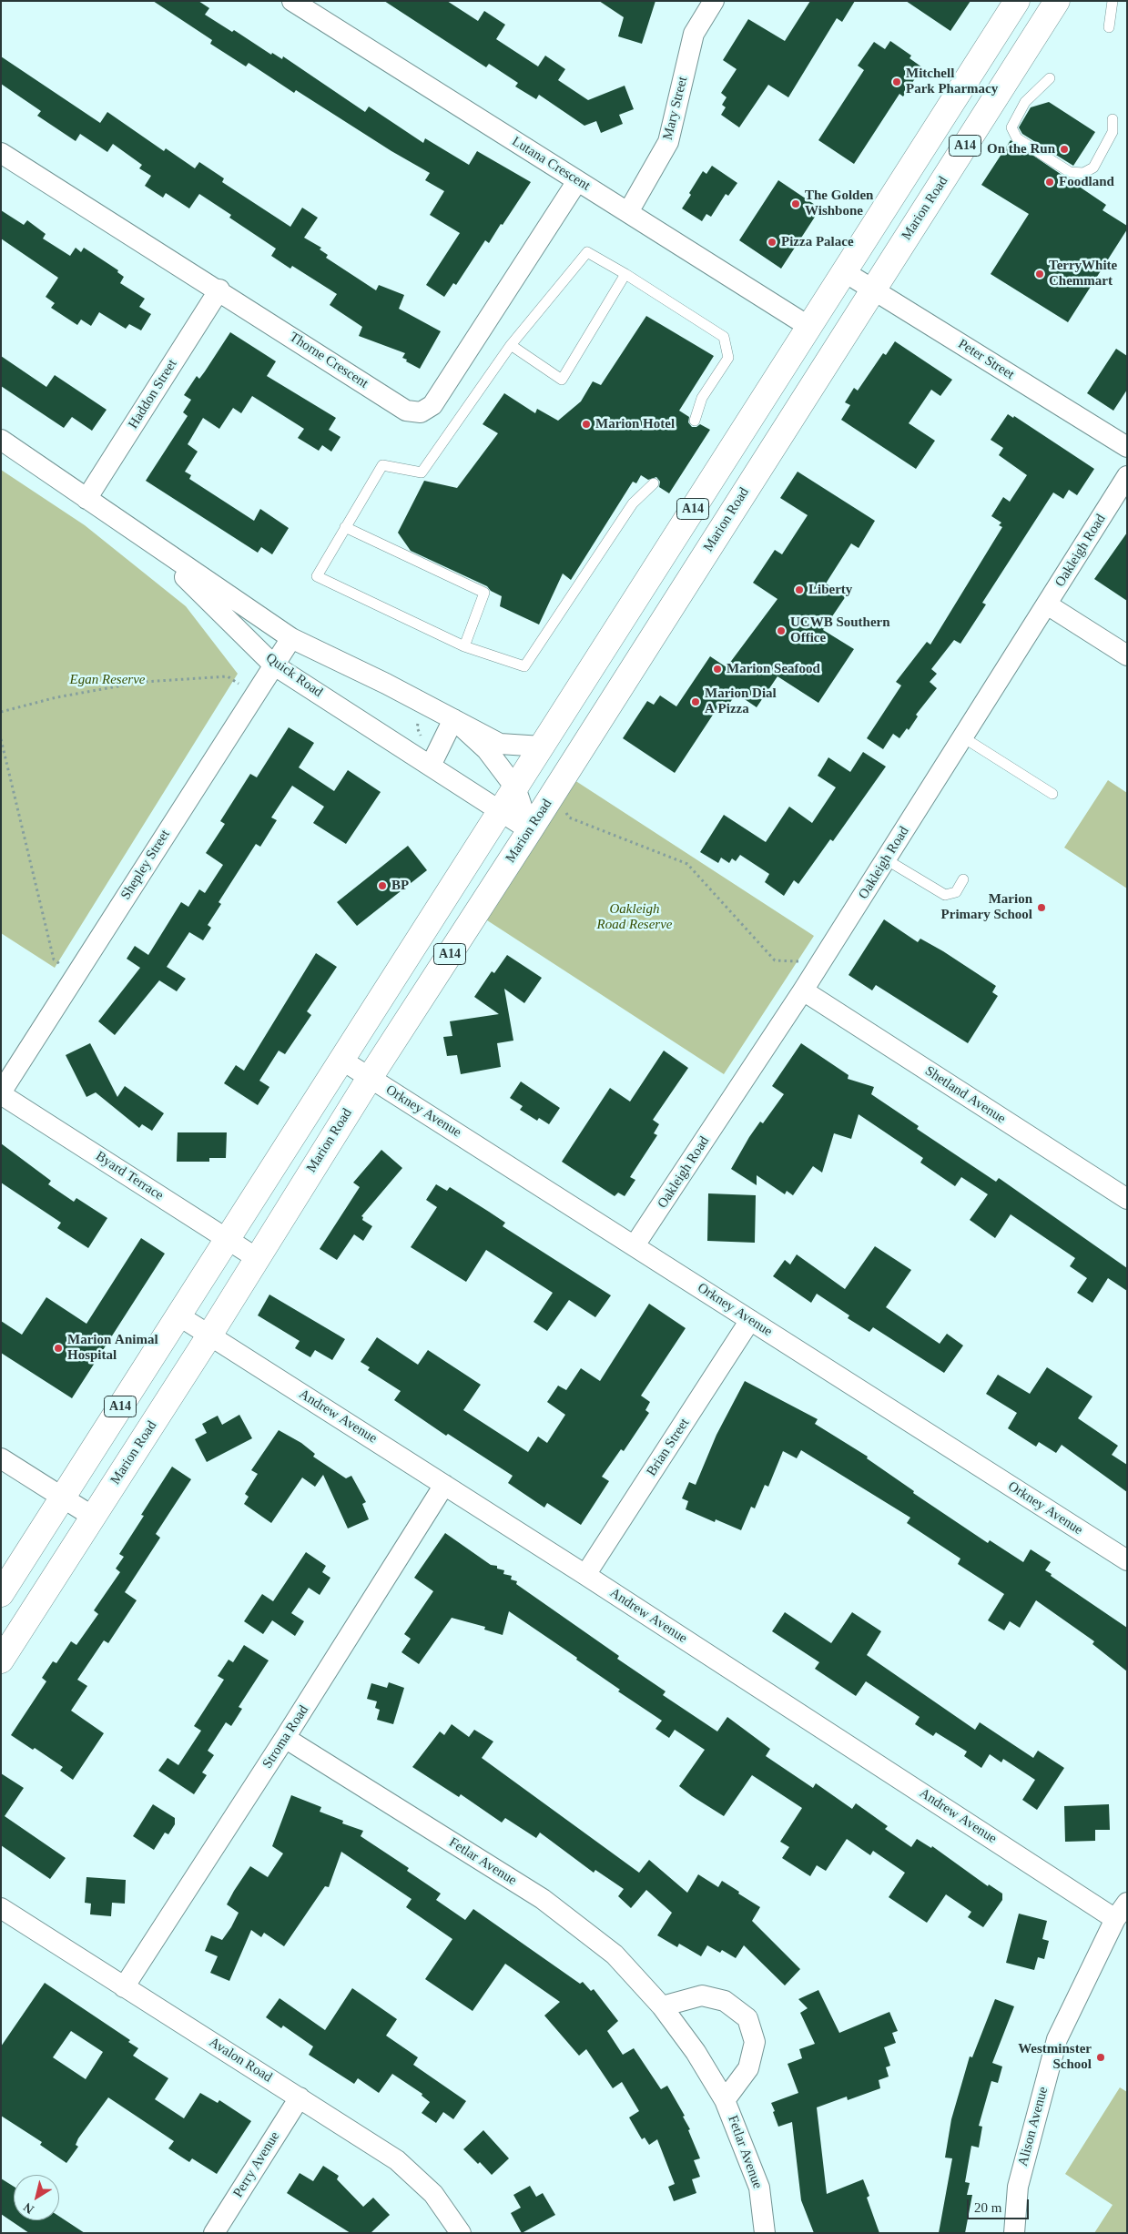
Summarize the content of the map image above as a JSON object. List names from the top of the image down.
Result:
{
  "streets": {
    "main road": ["A14", "Marion Road"],
    "street": [
      "Mary Street",
      "Lutana Crescent",
      "Peter Street",
      "Thorne Crescent",
      "Haddon Street",
      "Oakleigh Road",
      "Quick Road",
      "Shepley Street",
      "Shetland Avenue",
      "Orkney Avenue",
      "Byard Terrace",
      "Andrew Avenue",
      "Brian Street",
      "Stroma Road",
      "Fetlar Avenue",
      "Avalon Road",
      "Alison Avenue",
      "Perry Avenue"
    ]
  },
  "crossings": [
    ["Mary Street", "Lutana Crescent"],
    ["A14", "Lutana Crescent"],
    ["A14", "Peter Street"],
    ["A14", "Quick Road"],
    ["A14", "Orkney Avenue"],
    ["A14", "Byard Terrace"],
    ["A14", "Andrew Avenue"],
    ["Lutana Crescent", "Thorne Crescent"],
    ["Marion Road", "Peter Street"],
    ["Marion Road", "Quick Road"],
    ["Marion Road", "Orkney Avenue"],
    ["Marion Road", "Byard Terrace"],
    ["Marion Road", "Andrew Avenue"],
    ["Thorne Crescent", "Haddon Street"],
    ["Haddon Street", "Quick Road"],
    ["Oakleigh Road", "Shetland Avenue"],
    ["Oakleigh Road", "Orkney Avenue"],
    ["Quick Road", "Shepley Street"],
    ["Shepley Street", "Byard Terrace"],
    ["Orkney Avenue", "Brian Street"],
    ["Andrew Avenue", "Brian Street"],
    ["Andrew Avenue", "Stroma Road"],
    ["Andrew Avenue", "Alison Avenue"],
    ["Stroma Road", "Fetlar Avenue"],
    ["Stroma Road", "Avalon Road"],
    ["Avalon Road", "Perry Avenue"]
  ],
  "parks": ["Egan Reserve", "Oakleigh Road Reserve"],
  "places": [
    "Mitchell Park Pharmacy",
    "On the Run",
    "Foodland",
    "The Golden Wishbone",
    "Pizza Palace",
    "TerryWhite Chemmart",
    "Marion Hotel",
    "Liberty",
    "UCWB Southern Office",
    "Marion Seafood",
    "Marion Dial A Pizza",
    "BP",
    "Marion Primary School",
    "Marion Animal Hospital",
    "Westminster School"
  ],
  "scale_bar": "20 m",
  "north": "bottom left"
}
